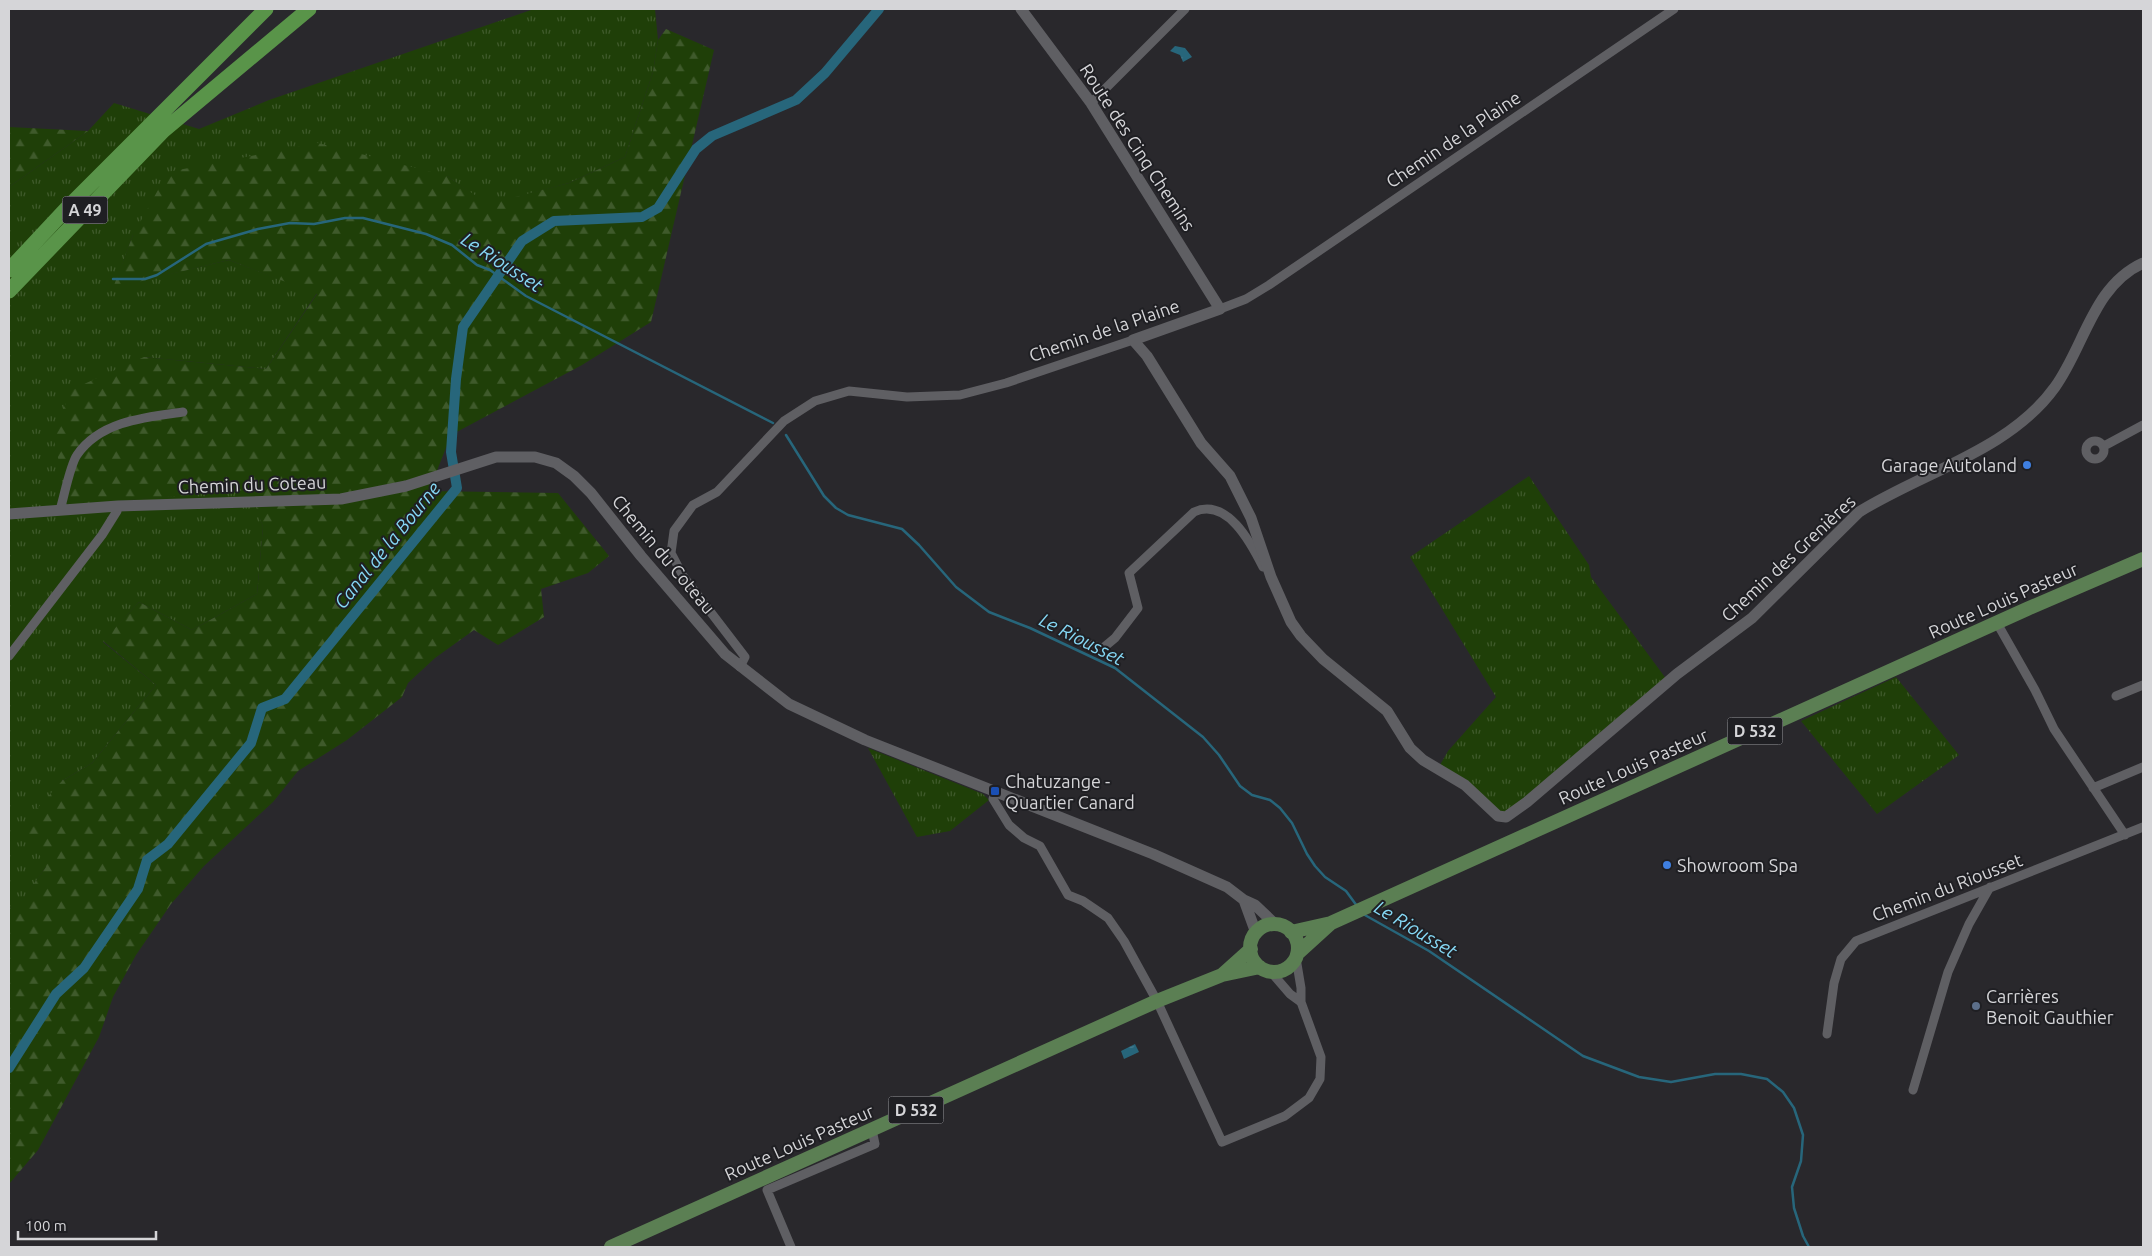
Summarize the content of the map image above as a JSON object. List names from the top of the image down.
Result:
{
  "streets": {
    "highway": ["A 49"],
    "main road": ["Route Louis Pasteur", "D 532"],
    "street": [
      "Chemin de la Plaine",
      "Route des Cinq Chemins",
      "Chemin du Coteau",
      "Chemin des Grenières",
      "Chemin du Riousset"
    ]
  },
  "crossings": [
    ["Chemin de la Plaine", "Route des Cinq Chemins"],
    ["Chemin de la Plaine", "Chemin du Coteau"],
    ["Chemin du Coteau", "Route Louis Pasteur"]
  ],
  "water": ["Le Riousset", "Canal de la Bourne"],
  "places": {
    "other": ["Garage Autoland", "Showroom Spa", "Carrières Benoit Gauthier"],
    "transit": ["Chatuzange - Quartier Canard"]
  },
  "scale_bar": "100 m"
}
